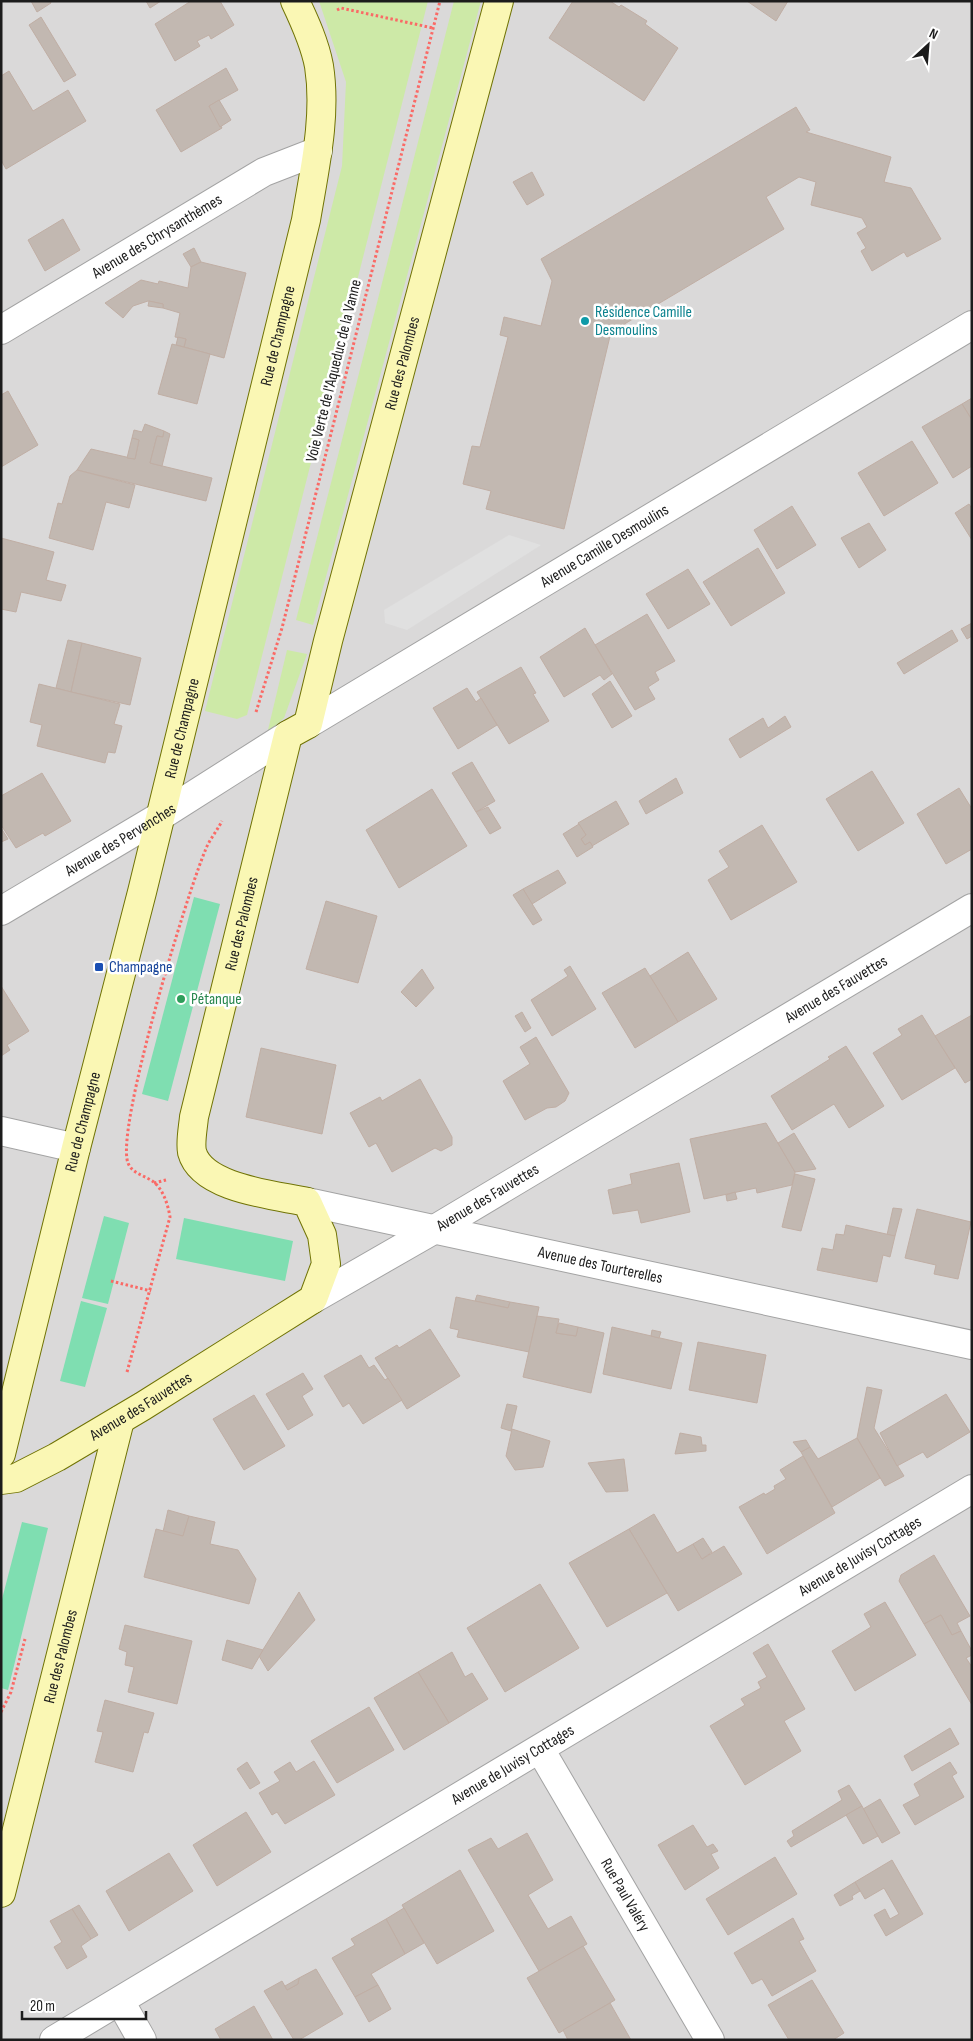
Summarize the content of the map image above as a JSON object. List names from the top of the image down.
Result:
{
  "streets": {
    "street": [
      "Avenue des Chrysanthèmes",
      "Rue de Champagne",
      "Rue des Palombes",
      "Avenue Camille Desmoulins",
      "Avenue des Pervenches",
      "Avenue des Fauvettes",
      "Avenue des Tourterelles",
      "Avenue de Juvisy Cottages",
      "Rue Paul Valéry"
    ],
    "path": ["Voie Verte de l'Aqueduc de la Vanne"]
  },
  "crossings": [
    ["Avenue des Chrysanthèmes", "Rue de Champagne"],
    ["Rue de Champagne", "Avenue des Pervenches"],
    ["Rue des Palombes", "Avenue Camille Desmoulins"],
    ["Rue des Palombes", "Avenue des Fauvettes"],
    ["Rue des Palombes", "Avenue des Tourterelles"],
    ["Avenue Camille Desmoulins", "Avenue des Pervenches"],
    ["Avenue des Fauvettes", "Avenue des Tourterelles"],
    ["Avenue de Juvisy Cottages", "Rue Paul Valéry"]
  ],
  "places": {
    "other": ["Résidence Camille Desmoulins", "Pétanque"],
    "transit": ["Champagne"]
  },
  "scale_bar": "20 m",
  "north": "top right"
}
